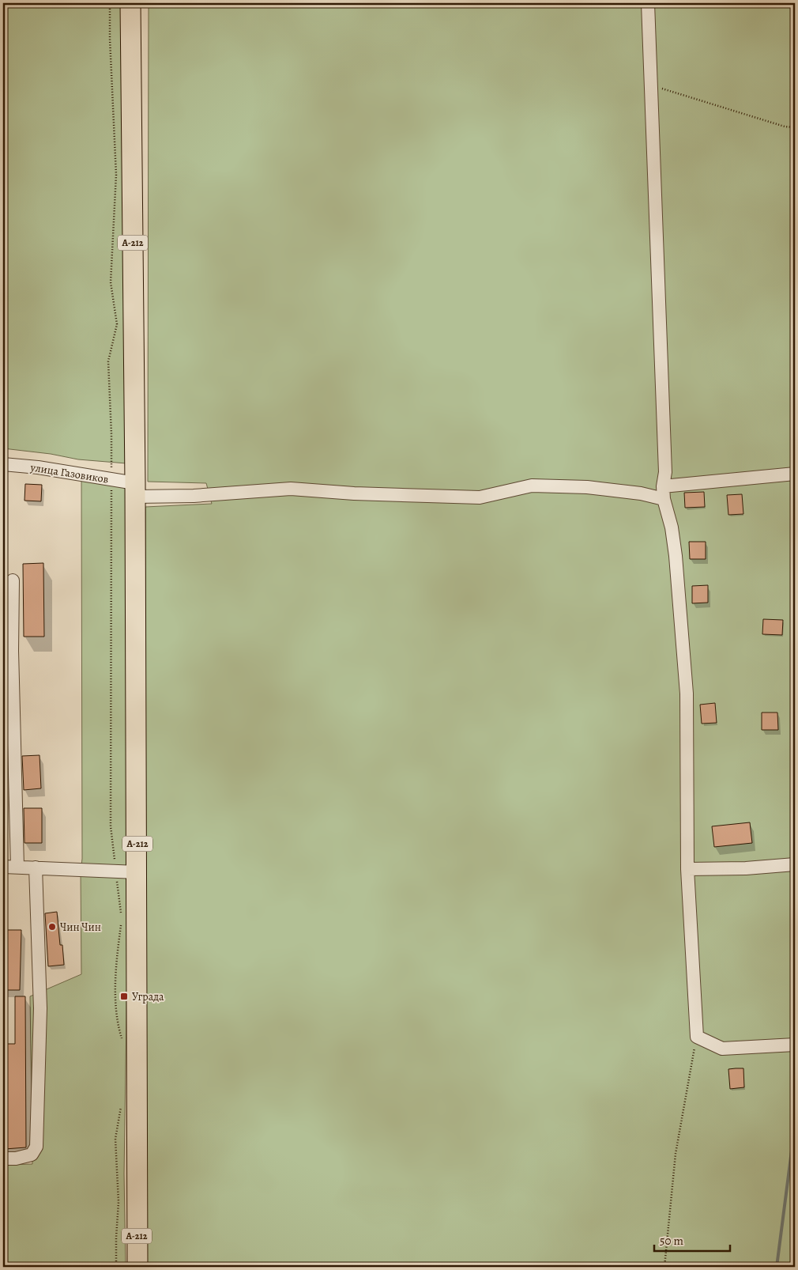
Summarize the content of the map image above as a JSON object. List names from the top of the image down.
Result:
{
  "streets": {
    "highway": ["А-212"],
    "street": ["улица Газовиков"]
  },
  "crossings": [
    ["А-212", "улица Газовиков"]
  ],
  "places": {
    "other": ["Чин Чин"],
    "transit": ["Уграда"]
  },
  "scale_bar": "50 m"
}
